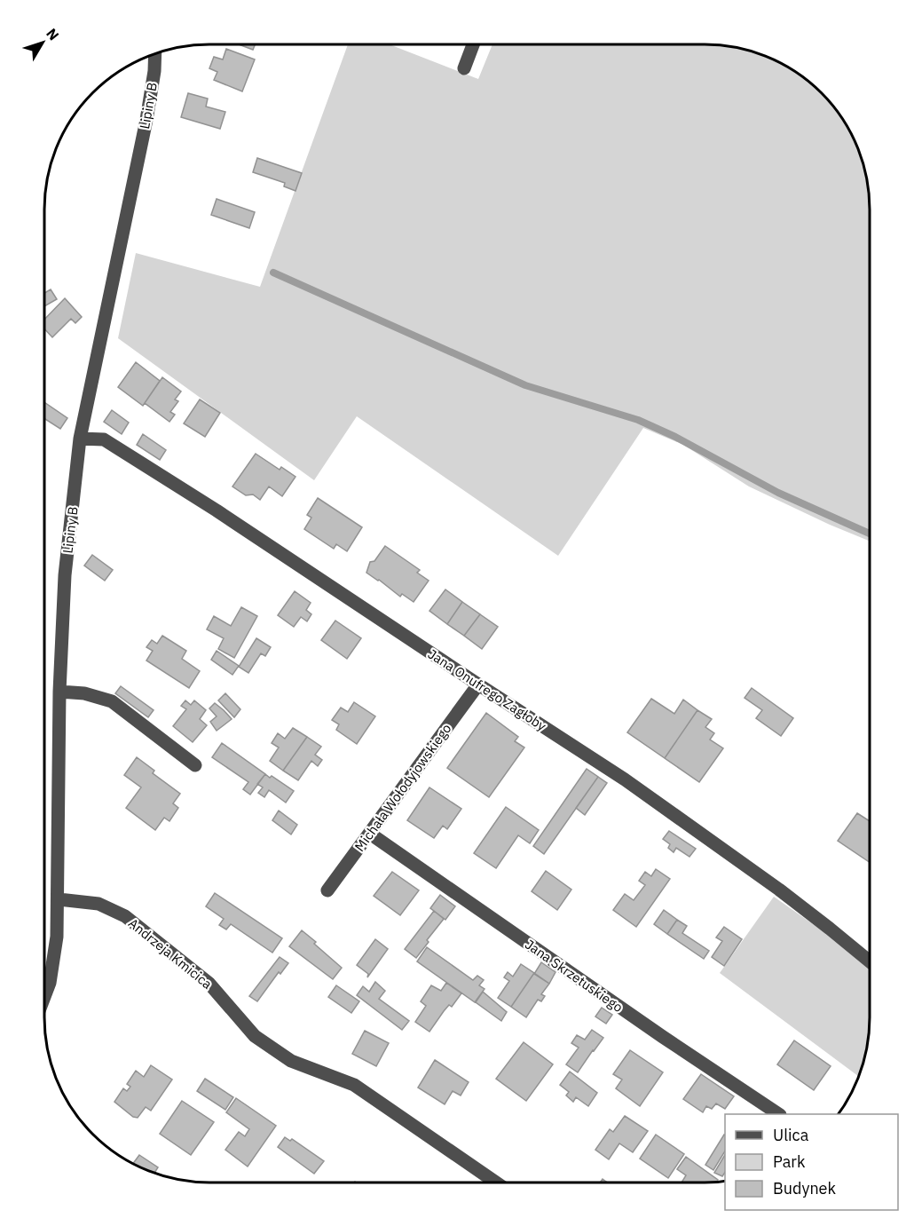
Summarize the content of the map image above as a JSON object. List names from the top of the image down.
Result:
{
  "streets": {
    "street": [
      "Lipiny B",
      "Jana Onufrego Zagłoby",
      "Michała Wołodyjowskiego",
      "Andrzeja Kmicica",
      "Jana Skrzetuskiego"
    ]
  },
  "crossings": [
    ["Lipiny B", "Jana Onufrego Zagłoby"],
    ["Lipiny B", "Andrzeja Kmicica"],
    ["Jana Onufrego Zagłoby", "Michała Wołodyjowskiego"],
    ["Michała Wołodyjowskiego", "Jana Skrzetuskiego"]
  ],
  "legend": ["Ulica", "Park", "Budynek"],
  "north": "top right"
}
